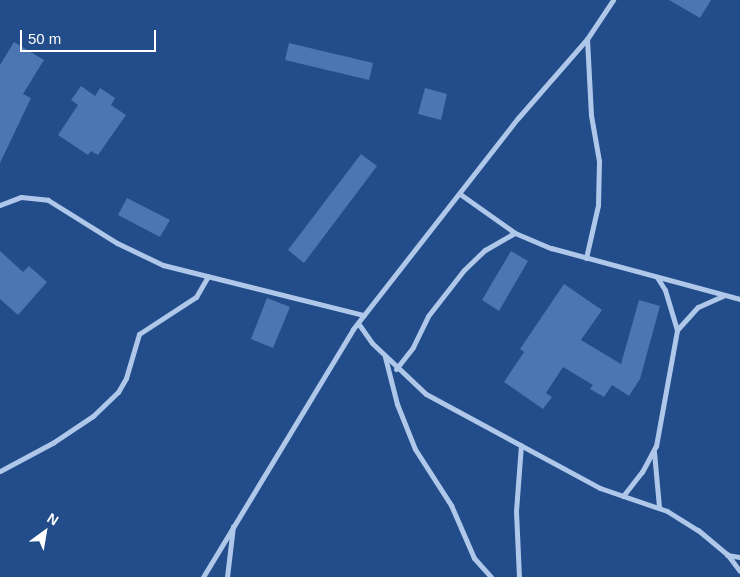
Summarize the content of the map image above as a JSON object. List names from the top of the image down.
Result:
{
  "scale_bar": "50 m",
  "north": "top right"
}
